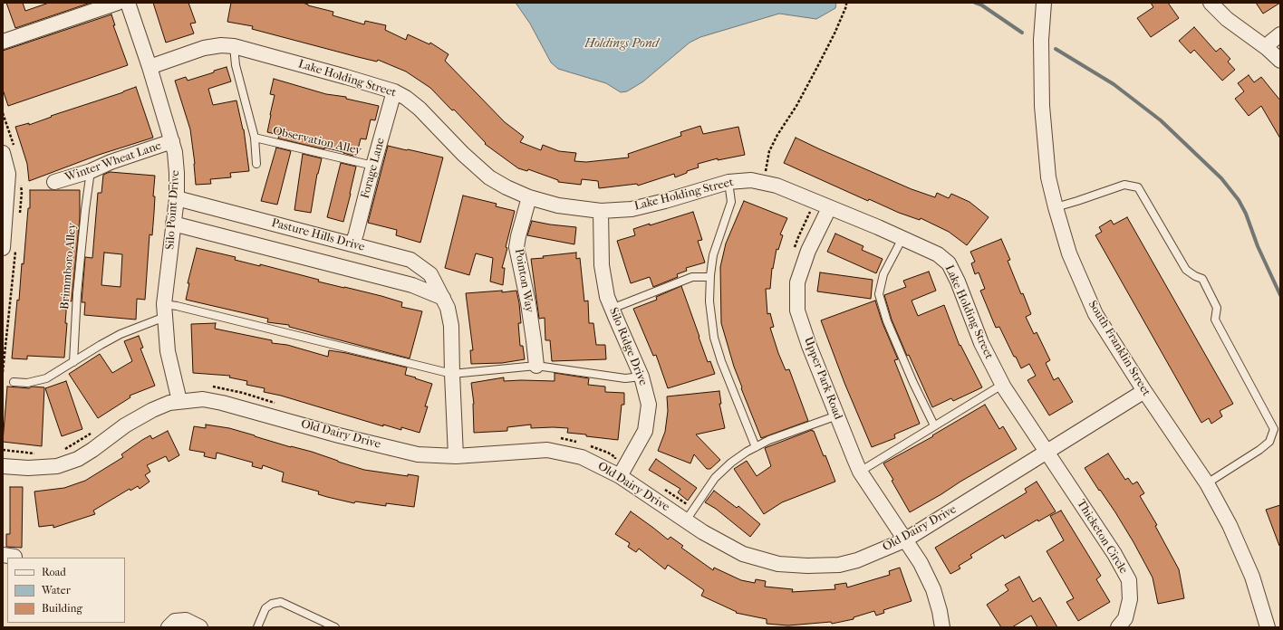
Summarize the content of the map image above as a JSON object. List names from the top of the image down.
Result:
{
  "streets": {
    "street": [
      "Lake Holding Street",
      "Winter Wheat Lane",
      "Forage Lane",
      "Silo Point Drive",
      "Pasture Hills Drive",
      "Pointon Way",
      "Silo Ridge Drive",
      "South Franklin Street",
      "Upper Park Road",
      "Old Dairy Drive",
      "Thicketon Circle"
    ],
    "lane": ["Observation Alley", "Brimmboro Alley"]
  },
  "crossings": [
    ["Lake Holding Street", "Forage Lane"],
    ["Lake Holding Street", "Silo Point Drive"],
    ["Lake Holding Street", "Pointon Way"],
    ["Lake Holding Street", "Silo Ridge Drive"],
    ["Lake Holding Street", "Upper Park Road"],
    ["Lake Holding Street", "Old Dairy Drive"],
    ["Lake Holding Street", "Thicketon Circle"],
    ["Observation Alley", "Forage Lane"],
    ["Winter Wheat Lane", "Silo Point Drive"],
    ["Winter Wheat Lane", "Brimmboro Alley"],
    ["Forage Lane", "Pasture Hills Drive"],
    ["Silo Point Drive", "Pasture Hills Drive"],
    ["Silo Point Drive", "Old Dairy Drive"],
    ["Pasture Hills Drive", "Old Dairy Drive"],
    ["Silo Ridge Drive", "Old Dairy Drive"],
    ["South Franklin Street", "Old Dairy Drive"],
    ["Upper Park Road", "Old Dairy Drive"],
    ["Old Dairy Drive", "Thicketon Circle"]
  ],
  "water": ["Holdings Pond"],
  "legend": ["Road", "Water", "Building"]
}
